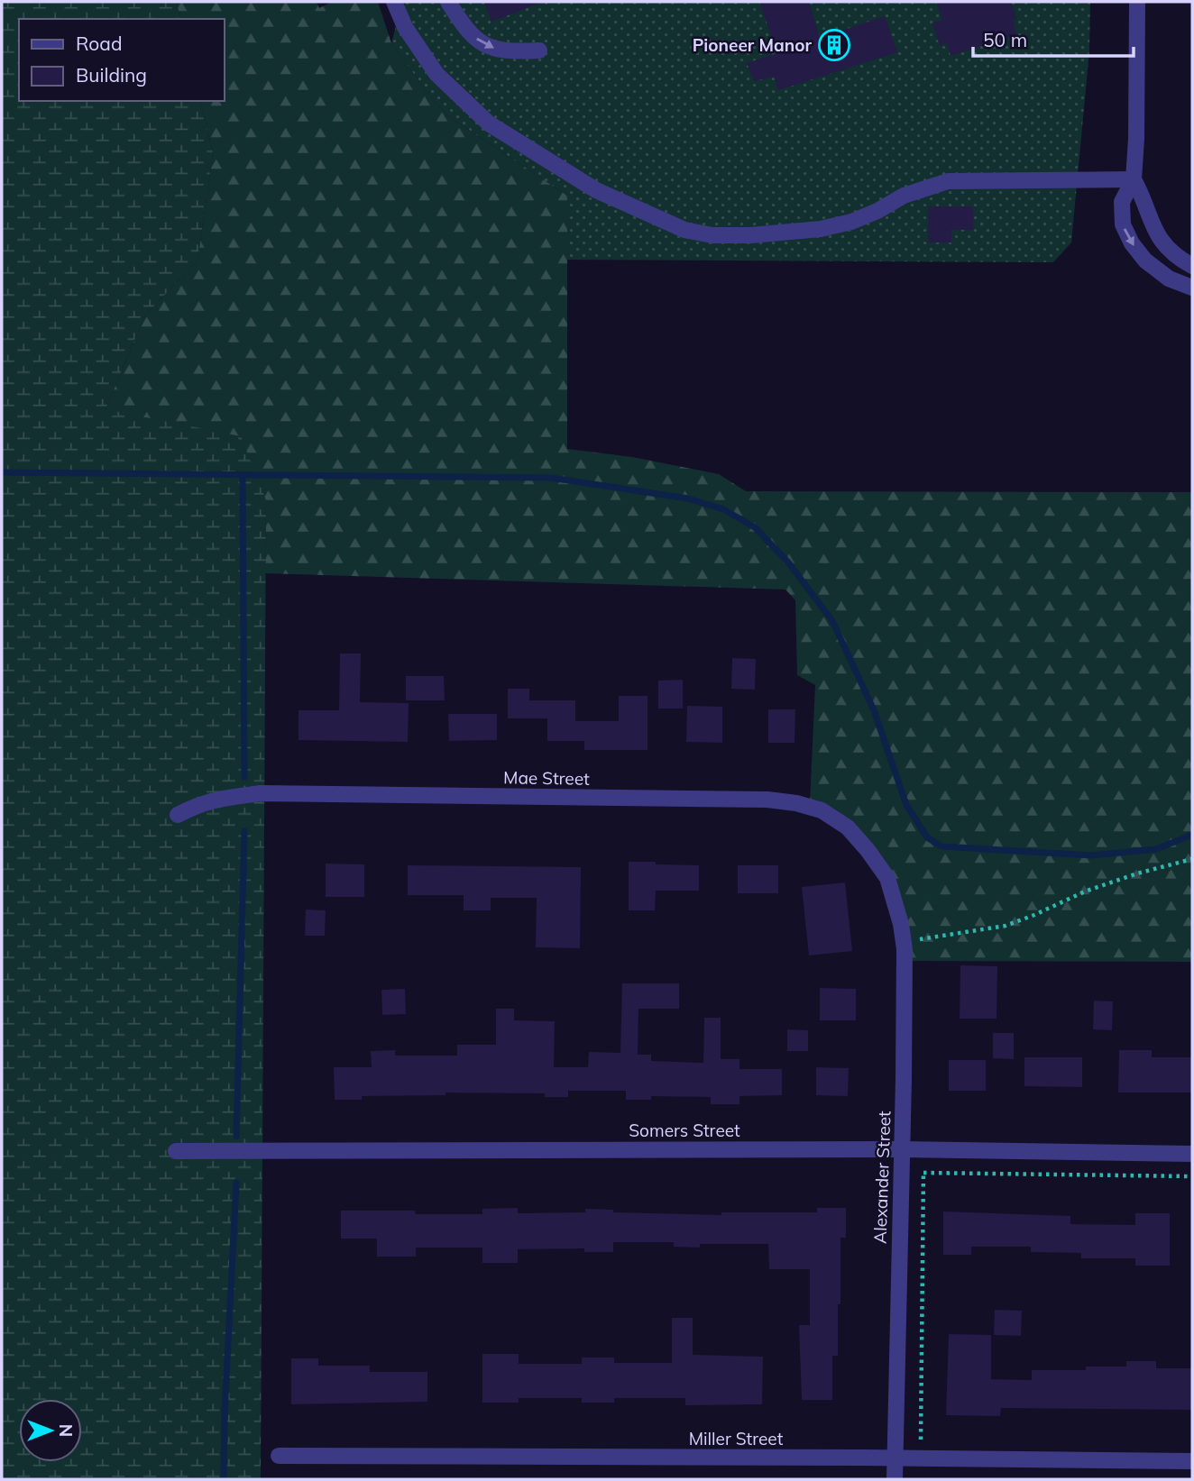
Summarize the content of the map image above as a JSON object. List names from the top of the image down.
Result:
{
  "streets": {
    "street": [
      "Mae Street",
      "Somers Street",
      "Alexander Street",
      "Miller Street"
    ]
  },
  "crossings": [
    ["Mae Street", "Alexander Street"],
    ["Somers Street", "Alexander Street"],
    ["Alexander Street", "Miller Street"]
  ],
  "places": {
    "building": ["Pioneer Manor"]
  },
  "legend": ["Road", "Building"],
  "scale_bar": "50 m",
  "north": "right"
}
